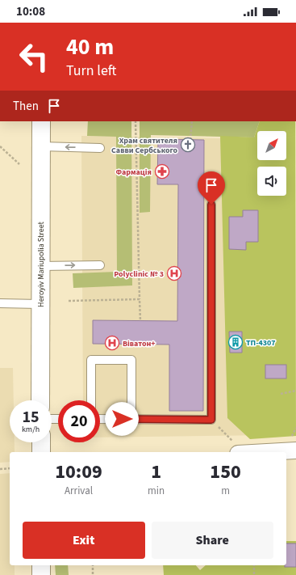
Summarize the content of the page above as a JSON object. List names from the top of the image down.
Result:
{
  "streets": {
    "street": ["Heroyiv Mariupolia Street"]
  },
  "places": {
    "church": ["Храм святителя Савви Сербського"],
    "pharmacy": ["Фармація"],
    "hospital": ["Polyclinic № 3", "Віватон+"],
    "building": ["ТП-4307"]
  },
  "north": "top right",
  "page": {
    "status": "10:08",
    "turn": ["40 m", "Turn left"],
    "then": "Then",
    "speed": "15 km/h",
    "limit": "20",
    "eta": [
      "10:09",
      "Arrival",
      "1",
      "min",
      "150",
      "m"
    ],
    "buttons": ["Exit", "Share"]
  }
}
